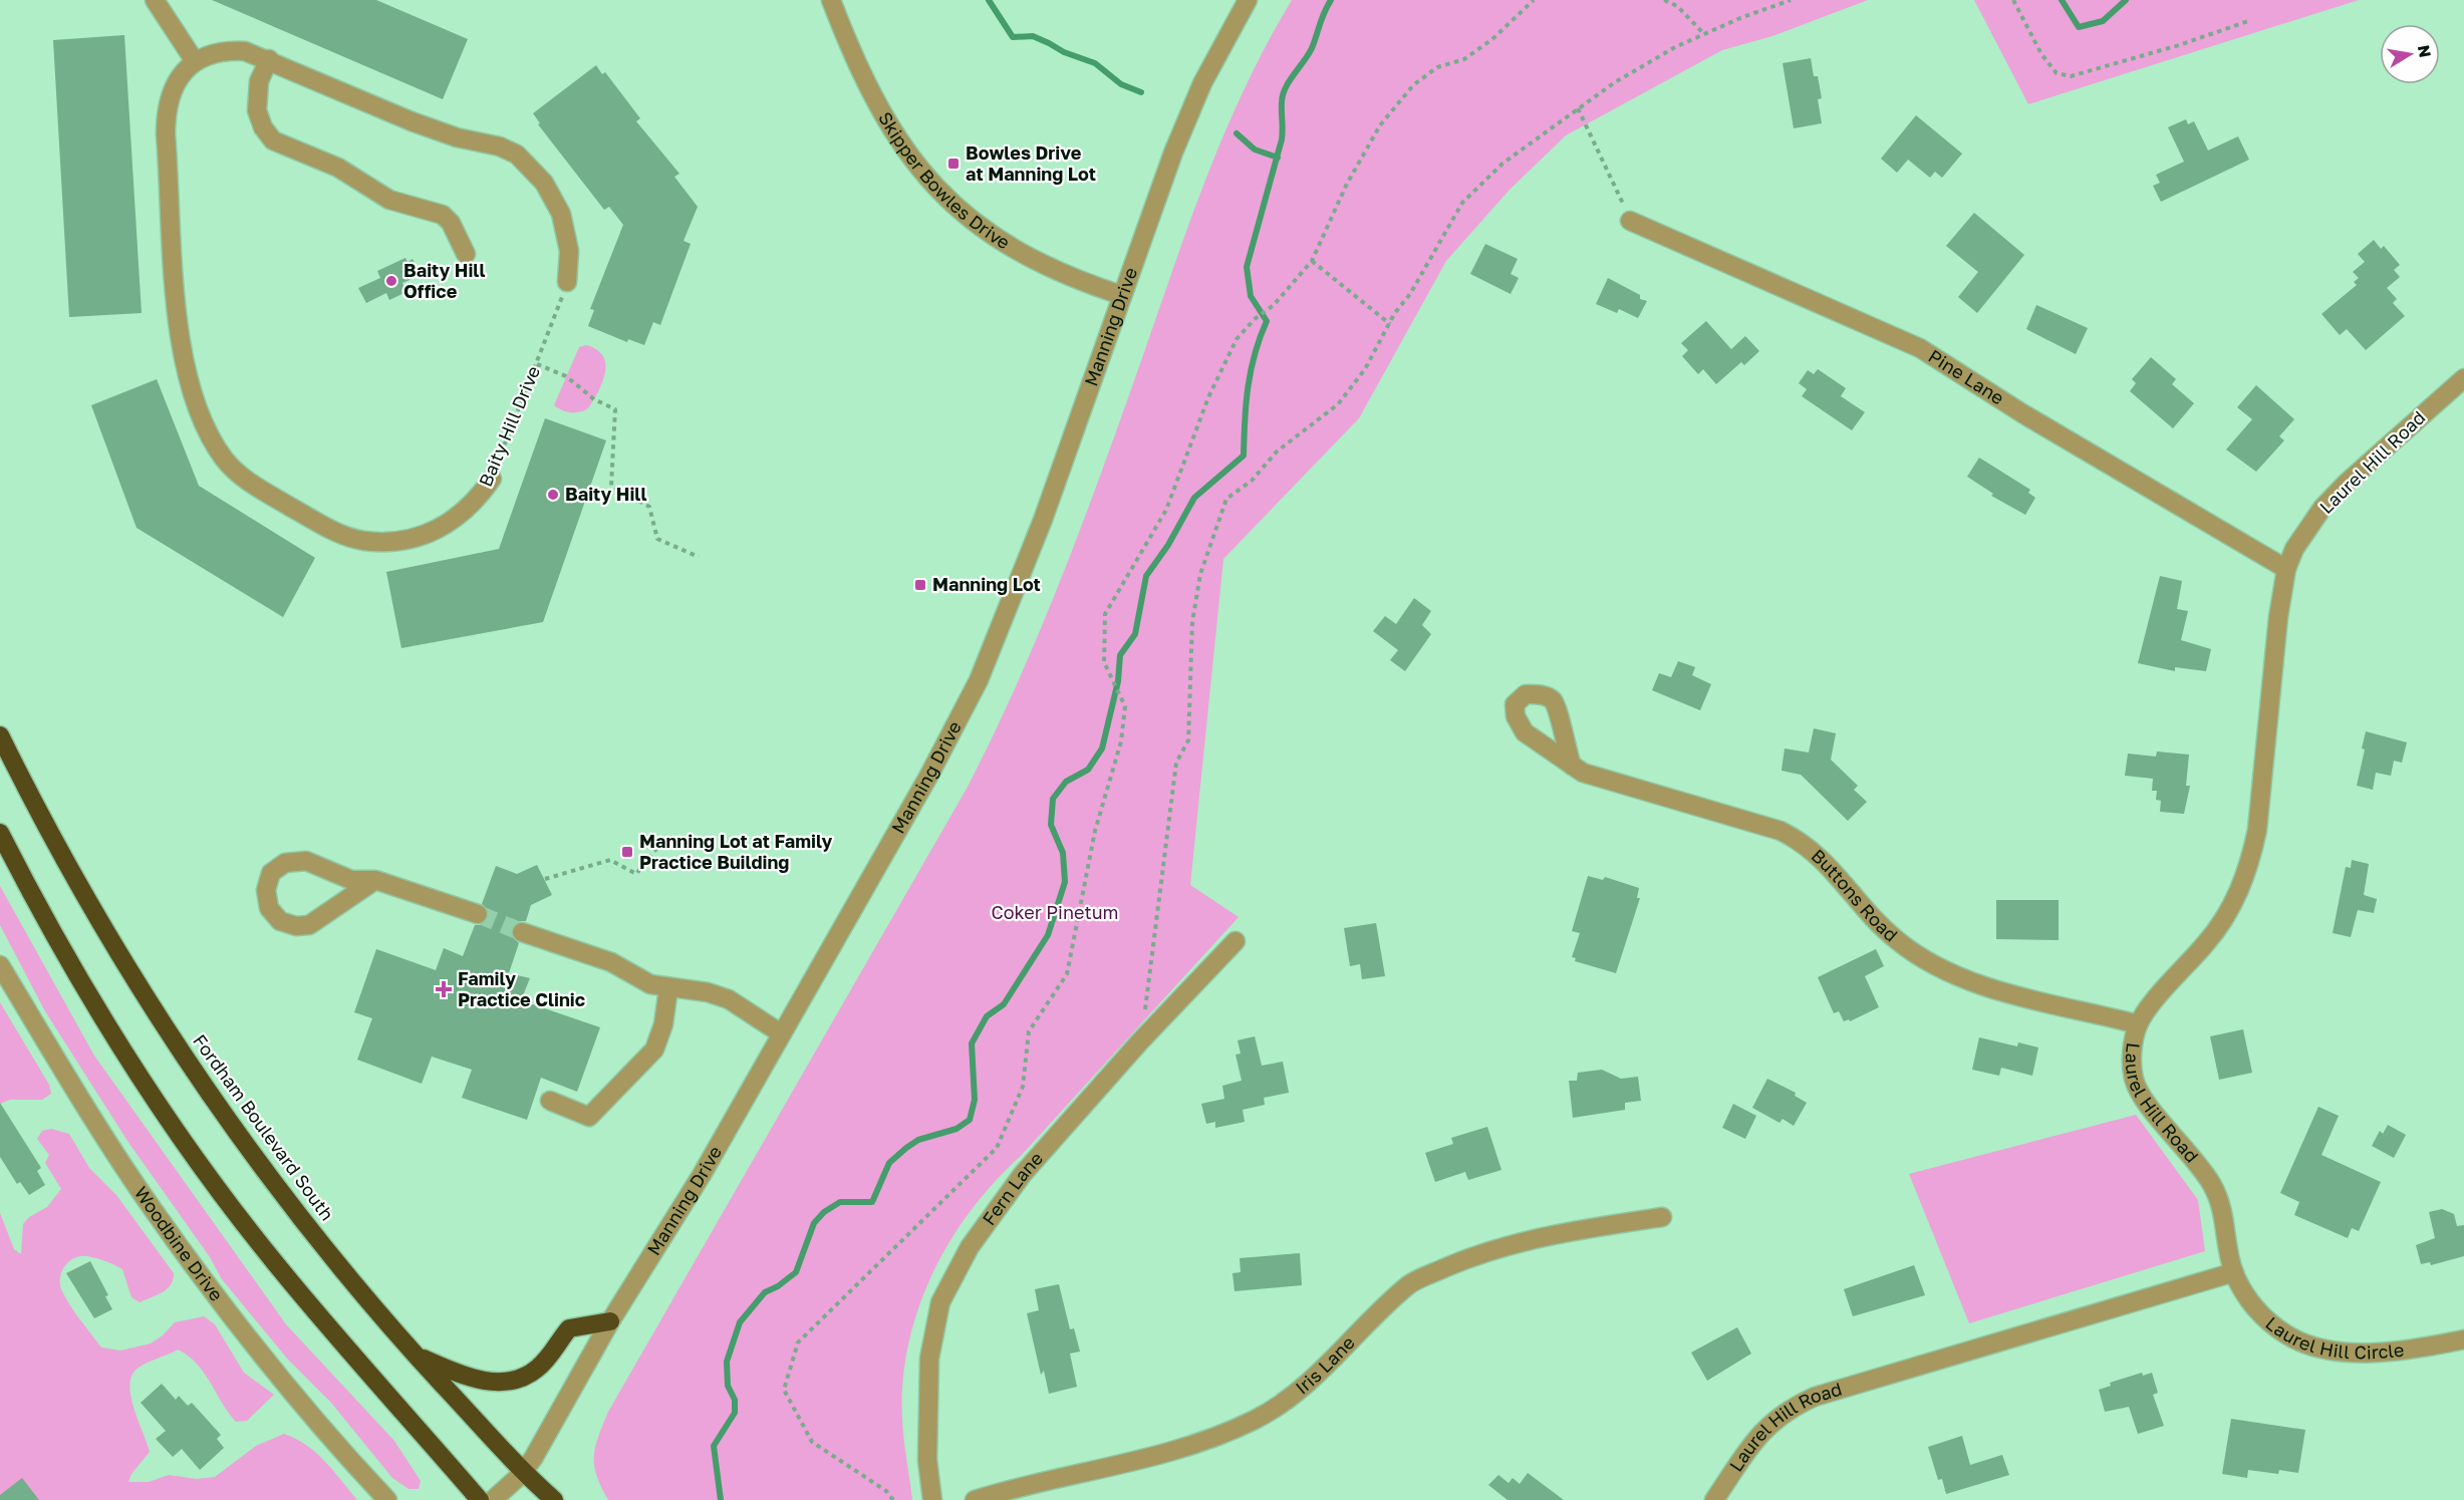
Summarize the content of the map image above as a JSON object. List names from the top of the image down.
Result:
{
  "streets": {
    "highway": ["Fordham Boulevard South"],
    "street": [
      "Skipper Bowles Drive",
      "Manning Drive",
      "Pine Lane",
      "Baity Hill Drive",
      "Laurel Hill Road",
      "Buttons Road",
      "Fern Lane",
      "Woodbine Drive",
      "Laurel Hill Circle",
      "Iris Lane"
    ]
  },
  "crossings": [
    ["Skipper Bowles Drive", "Manning Drive"],
    ["Manning Drive", "Fordham Boulevard South"],
    ["Pine Lane", "Laurel Hill Road"],
    ["Laurel Hill Road", "Buttons Road"],
    ["Laurel Hill Road", "Laurel Hill Circle"]
  ],
  "parks": ["Coker Pinetum"],
  "places": {
    "transit": ["Bowles Drive at Manning Lot", "Manning Lot", "Manning Lot at Family Practice Building"],
    "other": ["Baity Hill Office", "Baity Hill"],
    "health": ["Family Practice Clinic"]
  },
  "north": "right"
}
